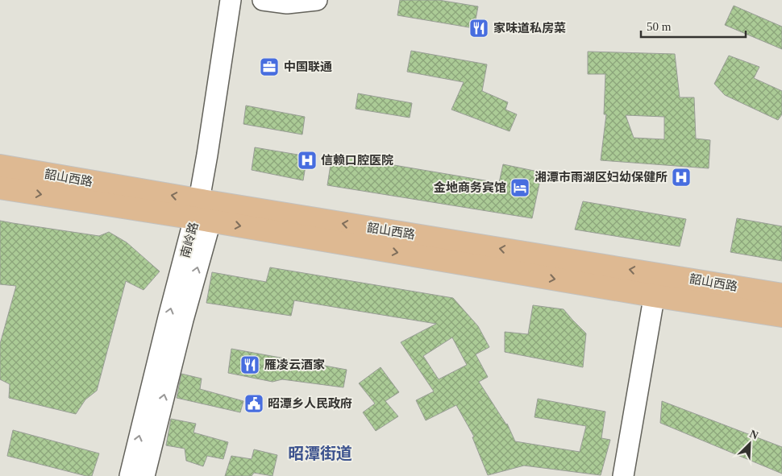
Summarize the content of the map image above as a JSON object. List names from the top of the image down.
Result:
{
  "streets": {
    "main road": ["韶山西路"],
    "street": ["南岭路"]
  },
  "crossings": [
    ["韶山西路", "南岭路"]
  ],
  "one_way": ["南岭路"],
  "districts": ["昭潭街道"],
  "places": {
    "restaurant": ["家味道私房菜", "雁凌云酒家"],
    "office": ["中国联通"],
    "hospital": ["信赖口腔医院", "湘潭市雨湖区妇幼保健所"],
    "hotel": ["金地商务宾馆"],
    "public building": ["昭潭乡人民政府"]
  },
  "scale_bar": "50 m",
  "north": "top right"
}
